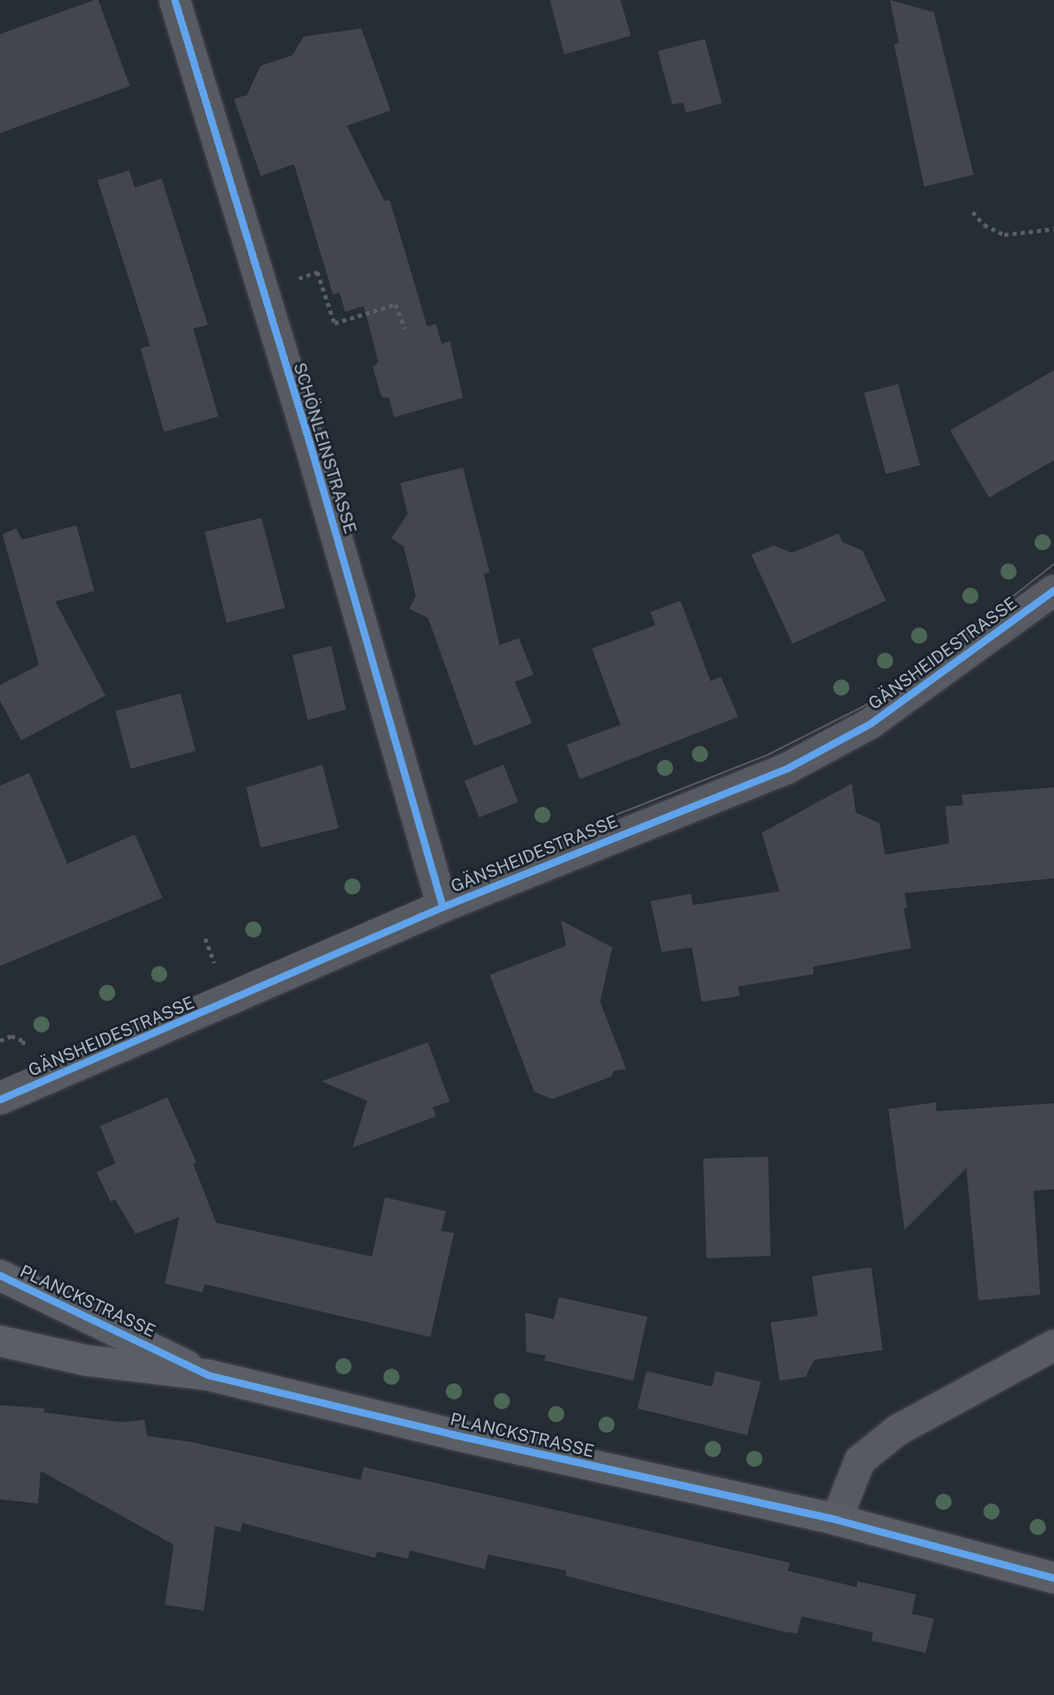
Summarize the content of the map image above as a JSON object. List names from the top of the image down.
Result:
{
  "streets": {
    "main road": ["PLANCKSTRASSE"],
    "street": ["SCHÖNLEINSTRASSE", "GÄNSHEIDESTRASSE"]
  },
  "crossings": [
    ["SCHÖNLEINSTRASSE", "GÄNSHEIDESTRASSE"]
  ]
}
